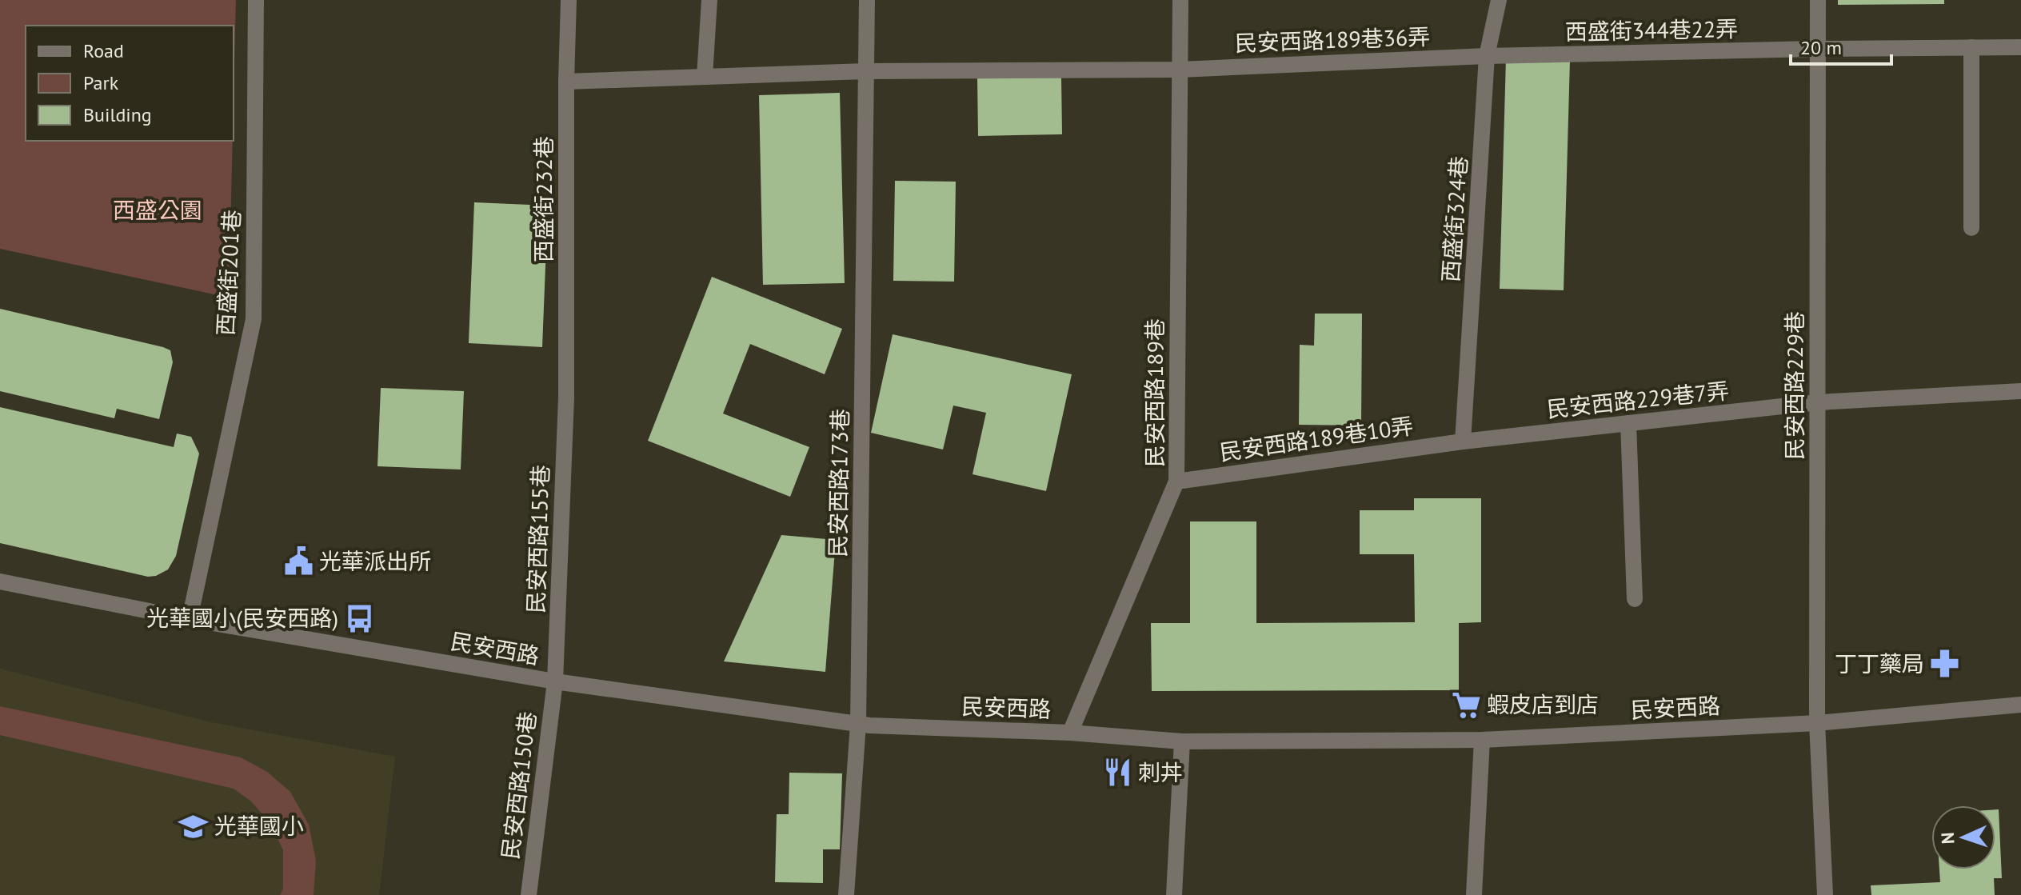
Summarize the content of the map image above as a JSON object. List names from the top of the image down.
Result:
{
  "streets": {
    "street": [
      "西盛街344巷22弄",
      "民安西路189巷36弄",
      "西盛街232巷",
      "西盛街324巷",
      "西盛街201巷",
      "民安西路229巷",
      "民安西路189巷",
      "民安西路229巷7弄",
      "民安西路189巷10弄",
      "民安西路173巷",
      "民安西路155巷",
      "民安西路",
      "民安西路150巷"
    ]
  },
  "crossings": [
    ["西盛街344巷22弄", "民安西路189巷36弄"],
    ["西盛街344巷22弄", "西盛街324巷"],
    ["西盛街344巷22弄", "民安西路229巷"],
    ["民安西路189巷36弄", "西盛街232巷"],
    ["民安西路189巷36弄", "西盛街324巷"],
    ["民安西路189巷36弄", "民安西路189巷"],
    ["民安西路189巷36弄", "民安西路173巷"],
    ["西盛街232巷", "民安西路155巷"],
    ["西盛街324巷", "民安西路229巷7弄"],
    ["西盛街324巷", "民安西路189巷10弄"],
    ["西盛街201巷", "民安西路"],
    ["民安西路229巷", "民安西路229巷7弄"],
    ["民安西路229巷", "民安西路"],
    ["民安西路189巷", "民安西路189巷10弄"],
    ["民安西路189巷", "民安西路"],
    ["民安西路229巷7弄", "民安西路189巷10弄"],
    ["民安西路173巷", "民安西路"],
    ["民安西路155巷", "民安西路"],
    ["民安西路155巷", "民安西路150巷"],
    ["民安西路", "民安西路150巷"]
  ],
  "parks": ["西盛公園"],
  "places": {
    "public building": ["光華派出所"],
    "bus stop": ["光華國小(民安西路)"],
    "pharmacy": ["丁丁藥局"],
    "supermarket": ["蝦皮店到店"],
    "restaurant": ["刺丼"],
    "school or university": ["光華國小"]
  },
  "legend": ["Road", "Park", "Building"],
  "scale_bar": "20 m",
  "north": "left"
}
